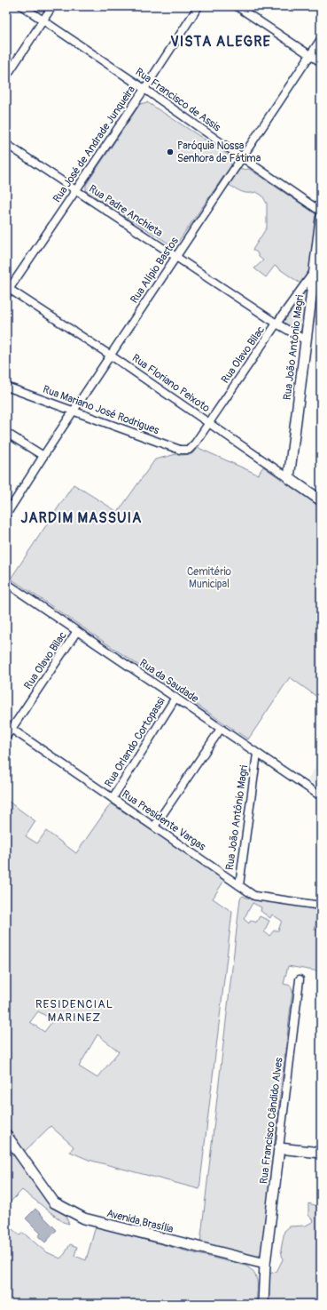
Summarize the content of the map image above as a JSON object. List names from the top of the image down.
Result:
{
  "streets": {
    "street": [
      "Rua Francisco de Assis",
      "Rua José de Andrade Junqueira",
      "Rua Padre Anchieta",
      "Rua Alípio Bastos",
      "Rua João Antônio Magri",
      "Rua Olavo Bilac",
      "Rua Floriano Peixoto",
      "Rua Mariano José Rodrigues",
      "Rua da Saudade",
      "Rua Orlando Cortopassi",
      "Rua Presidente Vargas",
      "Rua Francisco Cândido Alves",
      "Avenida Brasília"
    ]
  },
  "crossings": [
    ["Rua Francisco de Assis", "Rua José de Andrade Junqueira"],
    ["Rua Francisco de Assis", "Rua Alípio Bastos"],
    ["Rua José de Andrade Junqueira", "Rua Padre Anchieta"],
    ["Rua José de Andrade Junqueira", "Rua Floriano Peixoto"],
    ["Rua Padre Anchieta", "Rua Alípio Bastos"],
    ["Rua Padre Anchieta", "Rua João Antônio Magri"],
    ["Rua Padre Anchieta", "Rua Olavo Bilac"],
    ["Rua Alípio Bastos", "Rua Floriano Peixoto"],
    ["Rua Alípio Bastos", "Rua Mariano José Rodrigues"],
    ["Rua João Antônio Magri", "Rua Olavo Bilac"],
    ["Rua João Antônio Magri", "Rua Floriano Peixoto"],
    ["Rua João Antônio Magri", "Rua da Saudade"],
    ["Rua João Antônio Magri", "Rua Presidente Vargas"],
    ["Rua Olavo Bilac", "Rua Floriano Peixoto"],
    ["Rua Olavo Bilac", "Rua Mariano José Rodrigues"],
    ["Rua Olavo Bilac", "Rua da Saudade"],
    ["Rua Olavo Bilac", "Rua Presidente Vargas"],
    ["Rua da Saudade", "Rua Orlando Cortopassi"],
    ["Rua Orlando Cortopassi", "Rua Presidente Vargas"],
    ["Rua Francisco Cândido Alves", "Avenida Brasília"]
  ],
  "districts": ["VISTA ALEGRE", "JARDIM MASSUIA", "RESIDENCIAL MARINEZ"],
  "parks": ["Cemitério Municipal"],
  "places": ["Paróquia Nossa Senhora de Fátima"]
}
